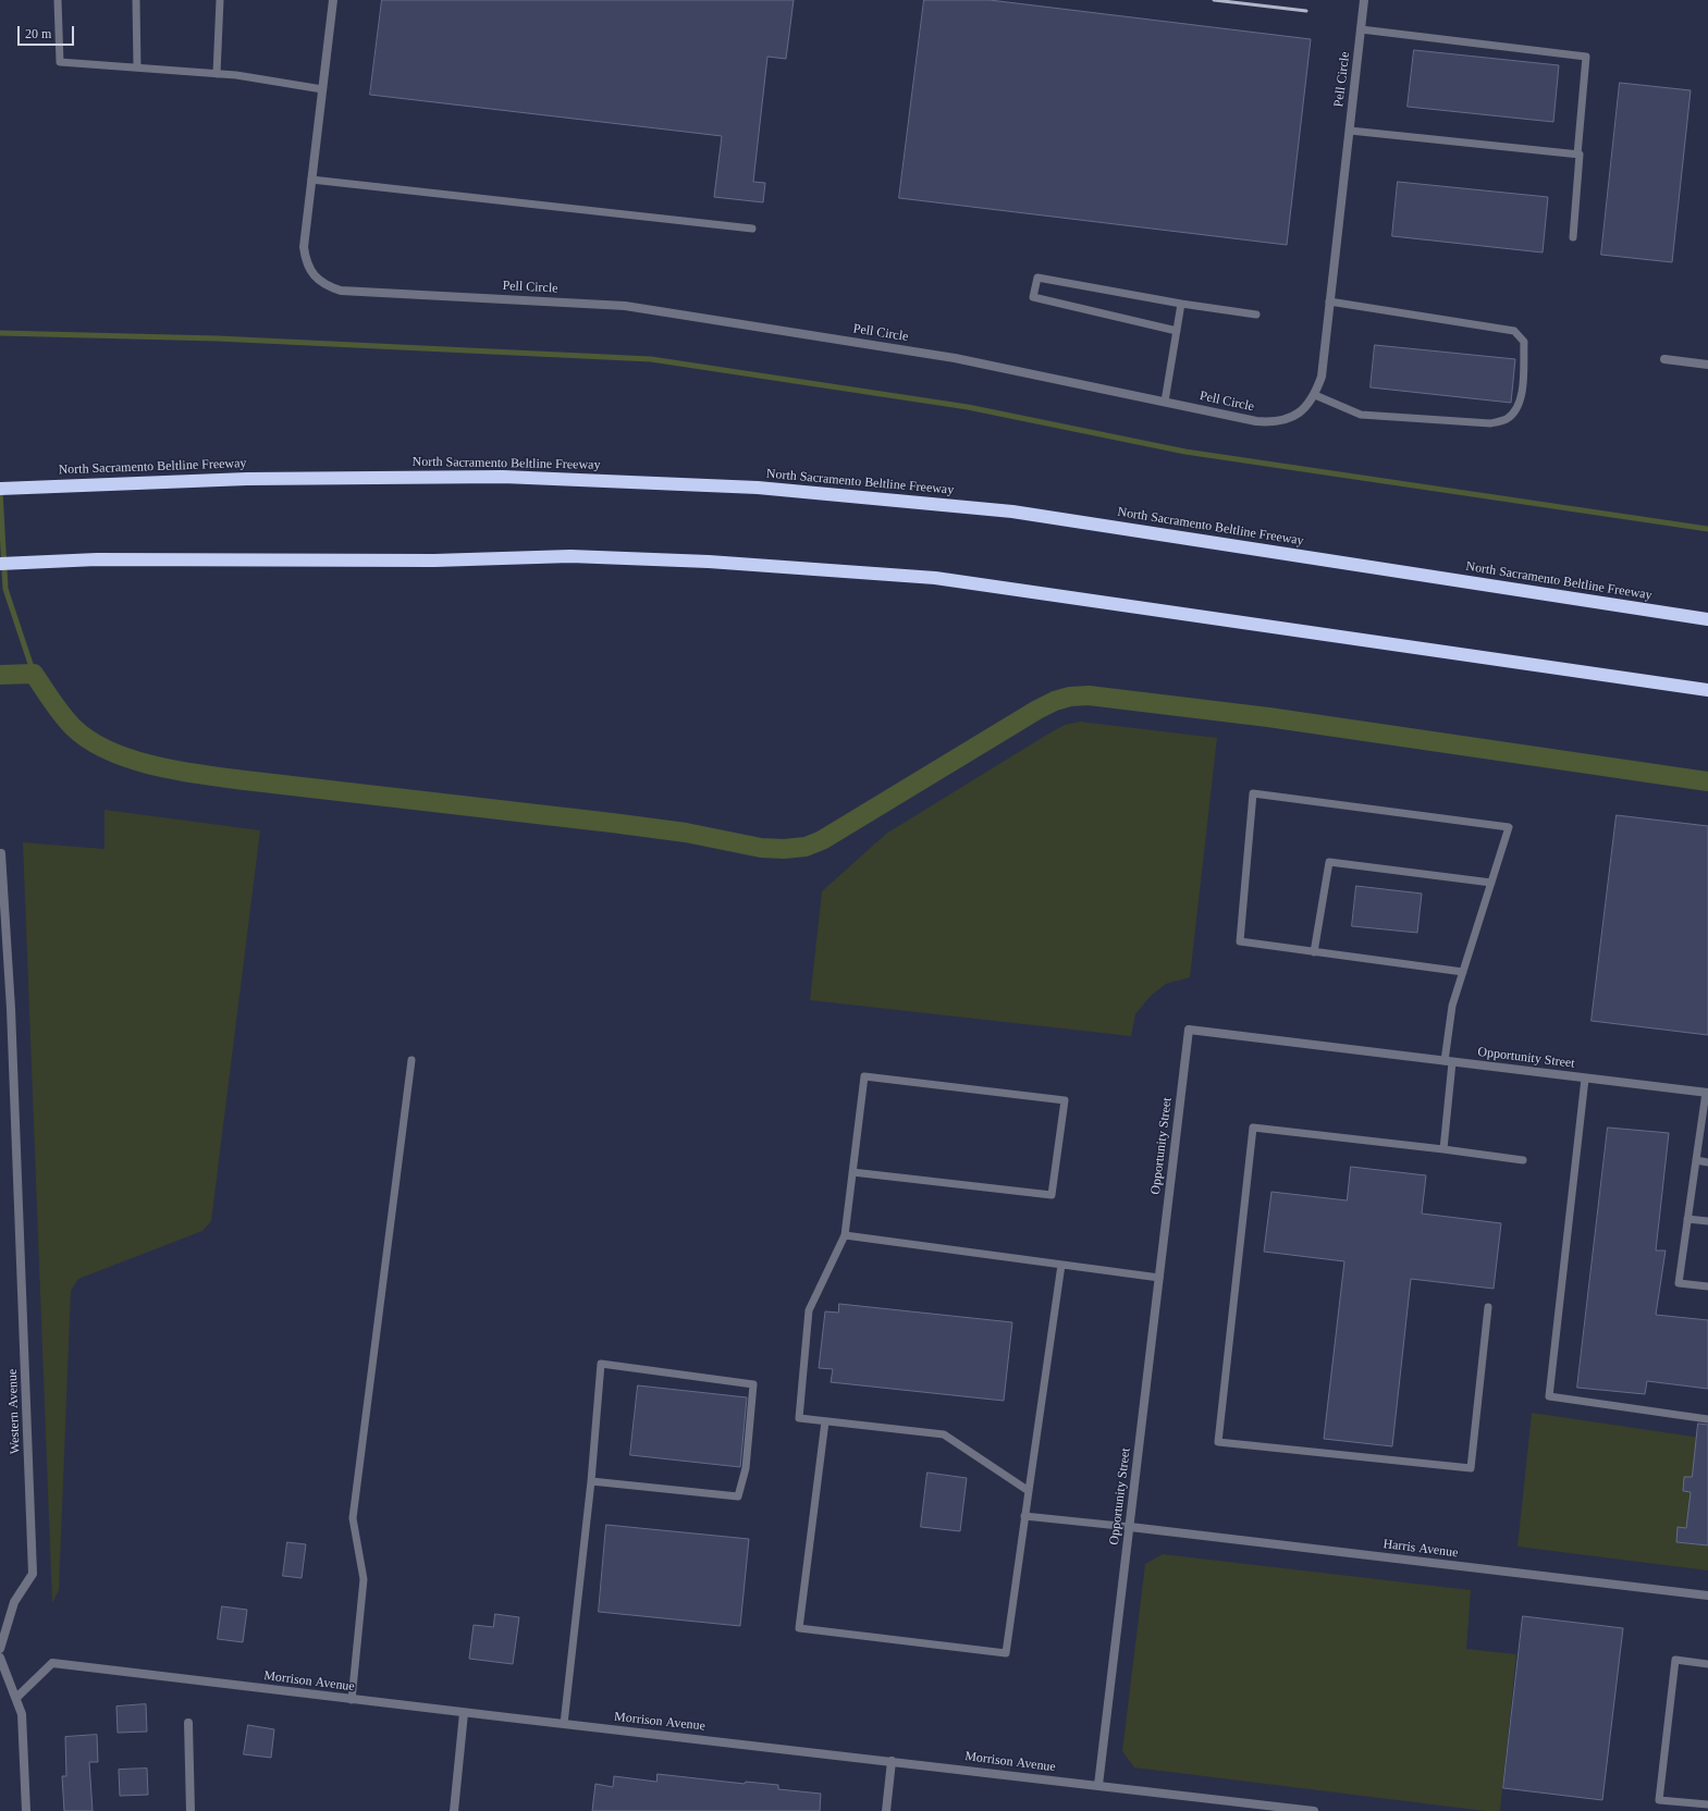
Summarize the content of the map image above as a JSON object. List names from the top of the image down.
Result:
{
  "streets": {
    "highway": ["North Sacramento Beltline Freeway"],
    "street": [
      "Pell Circle",
      "Opportunity Street",
      "Western Avenue",
      "Harris Avenue",
      "Morrison Avenue"
    ]
  },
  "crossings": [
    ["Opportunity Street", "Harris Avenue"],
    ["Opportunity Street", "Morrison Avenue"]
  ],
  "scale_bar": "20 m"
}
